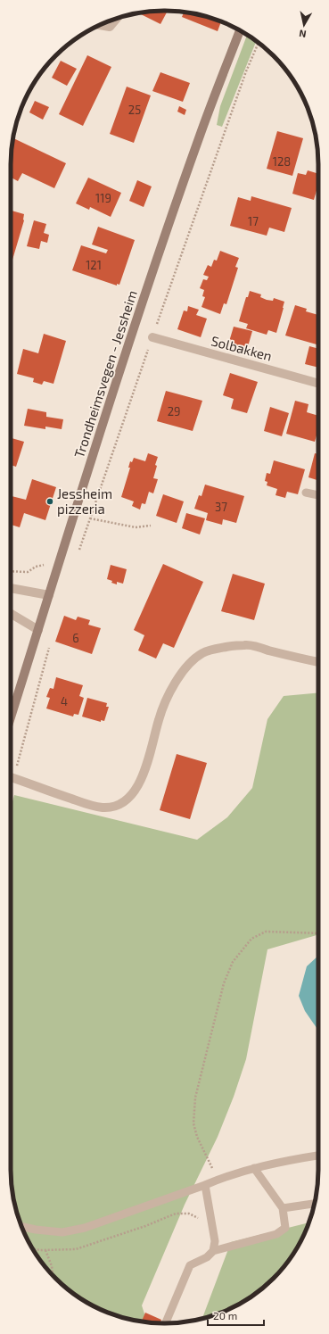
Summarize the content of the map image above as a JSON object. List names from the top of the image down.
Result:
{
  "streets": {
    "main road": ["Trondheimsvegen - Jessheim"],
    "street": ["Solbakken"]
  },
  "places": ["Jessheim pizzeria"],
  "house_numbers": [
    "25",
    "128",
    "119",
    "17",
    "121",
    "29",
    "37",
    "6",
    "4"
  ],
  "scale_bar": "20 m",
  "north": "bottom"
}
